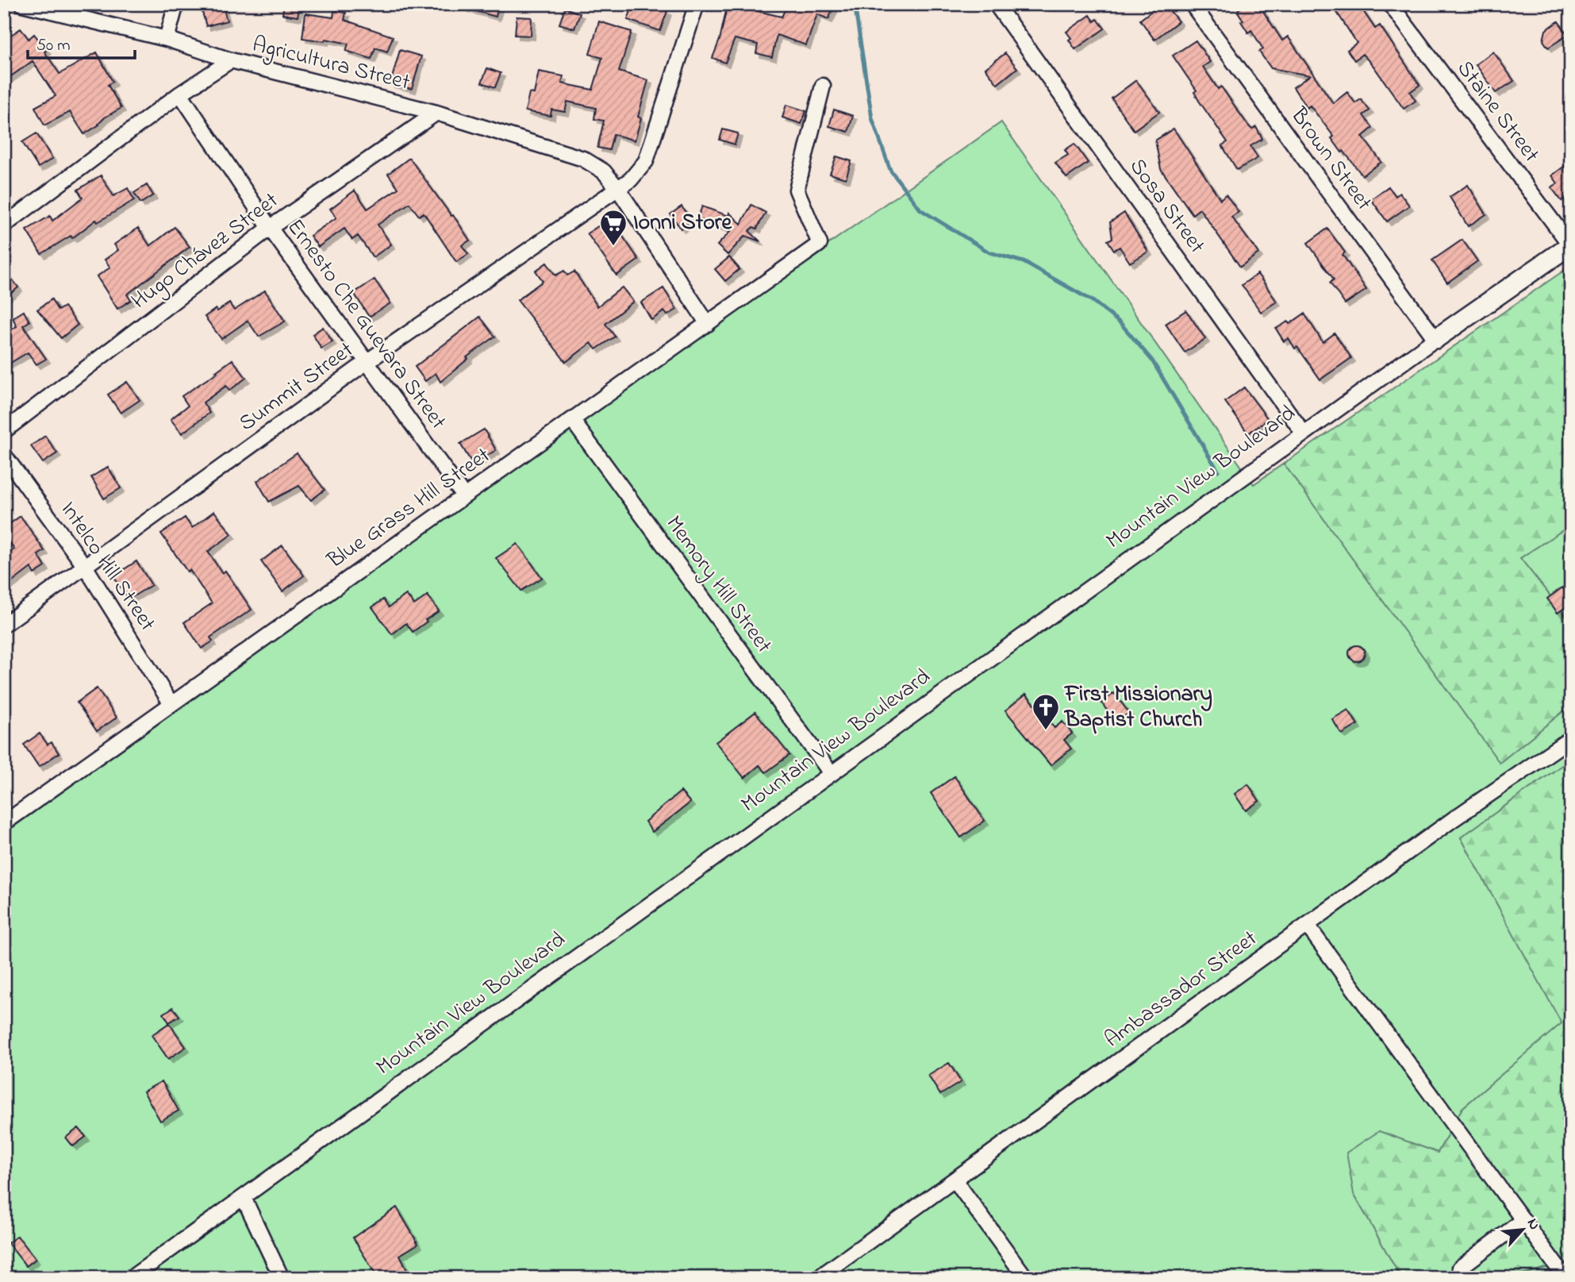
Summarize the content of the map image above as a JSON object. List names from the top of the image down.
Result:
{
  "streets": {
    "street": [
      "Agricultura Street",
      "Staine Street",
      "Brown Street",
      "Sosa Street",
      "Hugo Chávez Street",
      "Ernesto Che Guevara Street",
      "Summit Street",
      "Mountain View Boulevard",
      "Blue Grass Hill Street",
      "Intelco Hill Street",
      "Memory Hill Street",
      "Ambassador Street"
    ]
  },
  "crossings": [
    ["Agricultura Street", "Hugo Chávez Street"],
    ["Agricultura Street", "Summit Street"],
    ["Staine Street", "Mountain View Boulevard"],
    ["Brown Street", "Mountain View Boulevard"],
    ["Sosa Street", "Mountain View Boulevard"],
    ["Hugo Chávez Street", "Ernesto Che Guevara Street"],
    ["Ernesto Che Guevara Street", "Summit Street"],
    ["Ernesto Che Guevara Street", "Blue Grass Hill Street"],
    ["Summit Street", "Intelco Hill Street"],
    ["Mountain View Boulevard", "Memory Hill Street"],
    ["Blue Grass Hill Street", "Intelco Hill Street"],
    ["Blue Grass Hill Street", "Memory Hill Street"]
  ],
  "places": {
    "supermarket": ["Ionni Store"],
    "church": ["First Missionary Baptist Church"]
  },
  "scale_bar": "50 m",
  "north": "top right"
}
